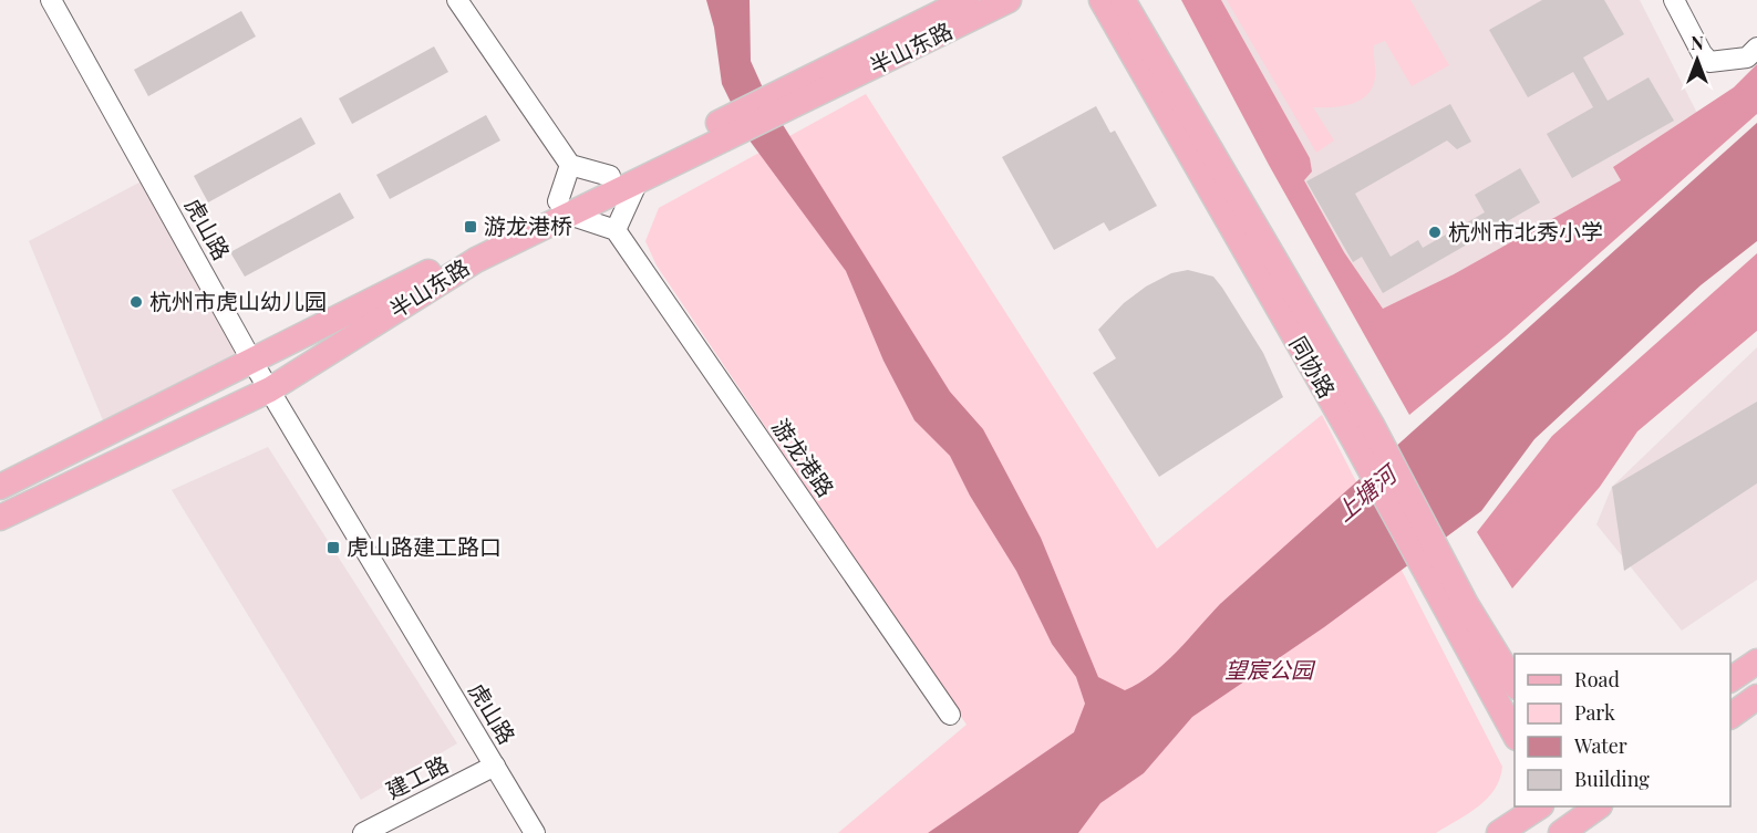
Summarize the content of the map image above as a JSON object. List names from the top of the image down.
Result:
{
  "streets": {
    "main road": ["半山东路", "同协路"],
    "street": ["虎山路", "游龙港路", "建工路"]
  },
  "crossings": [
    ["半山东路", "虎山路"],
    ["虎山路", "建工路"]
  ],
  "water": ["上塘河"],
  "parks": ["望宸公园"],
  "places": {
    "transit": ["游龙港桥", "虎山路建工路口"],
    "other": ["杭州市北秀小学", "杭州市虎山幼儿园"]
  },
  "legend": [
    "Road",
    "Park",
    "Water",
    "Building"
  ],
  "north": "top"
}
